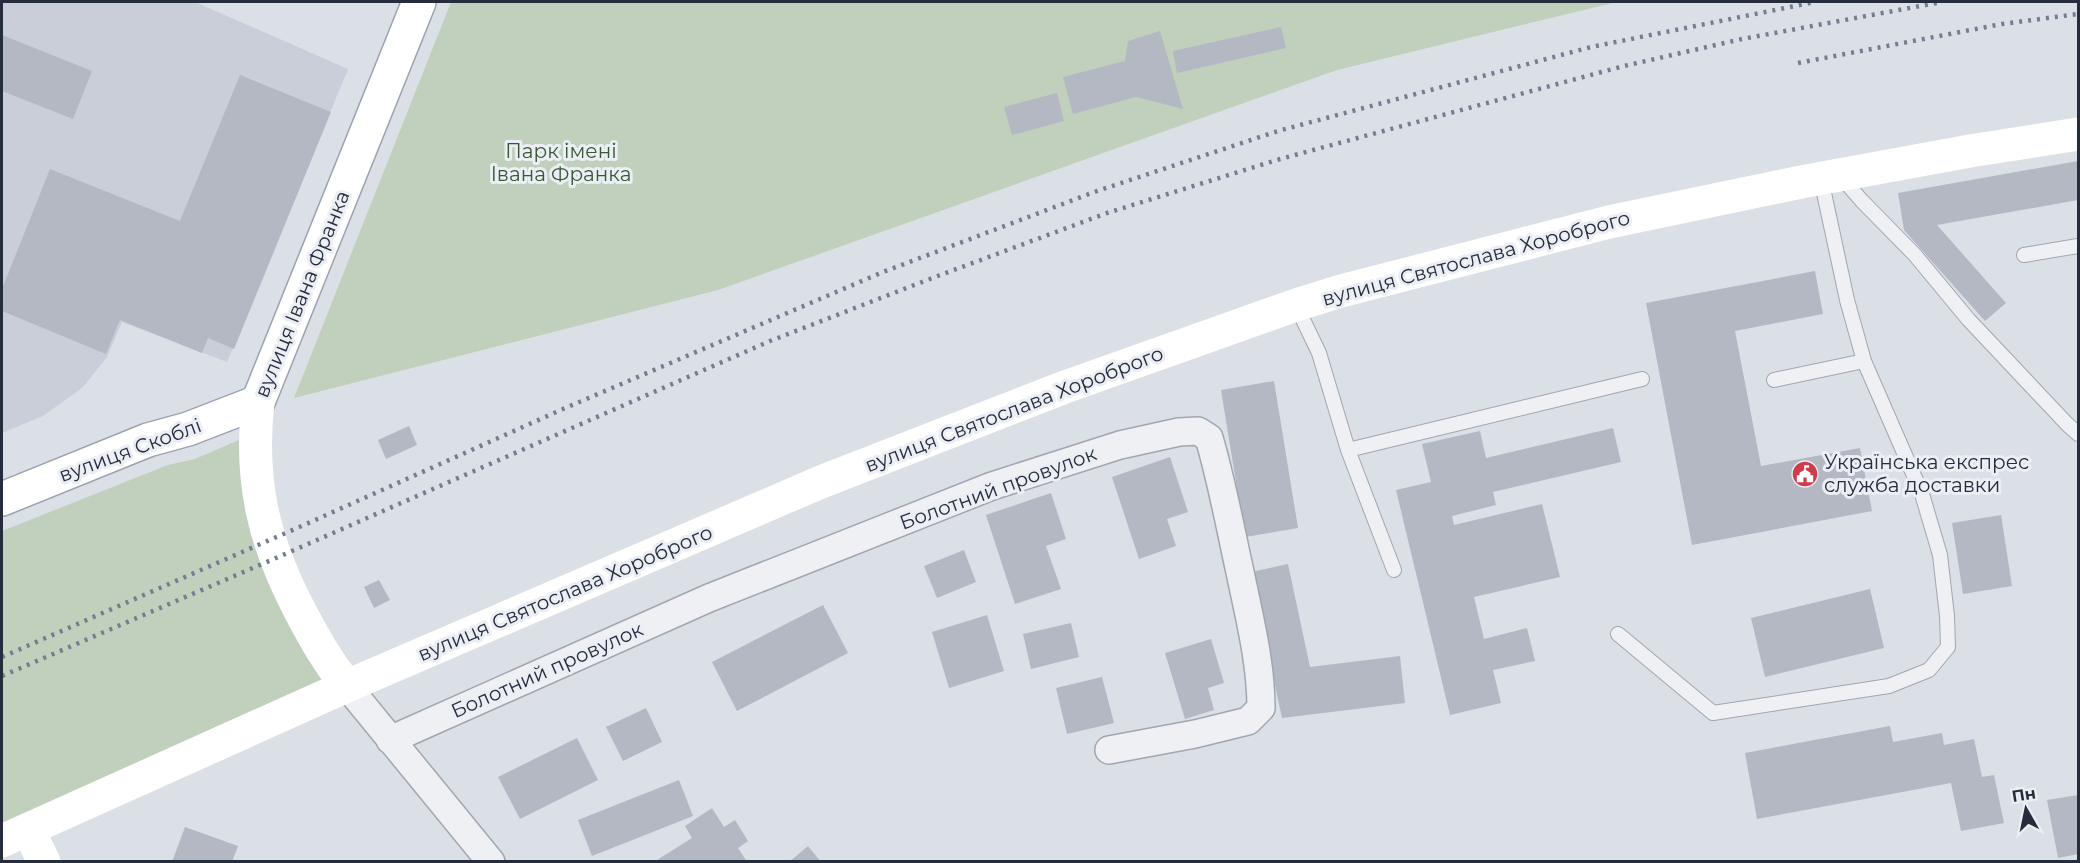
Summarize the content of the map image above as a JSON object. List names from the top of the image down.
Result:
{
  "streets": {
    "main road": ["вулиця Святослава Хороброго", "вулиця Івана Франка", "вулиця Скоблі"],
    "street": ["Болотний провулок"]
  },
  "crossings": [
    ["вулиця Святослава Хороброго", "вулиця Івана Франка"],
    ["вулиця Івана Франка", "вулиця Скоблі"]
  ],
  "parks": ["Парк імені Івана Франка"],
  "places": {
    "public building": ["Українська експрес служба доставки"]
  },
  "north": "top"
}
